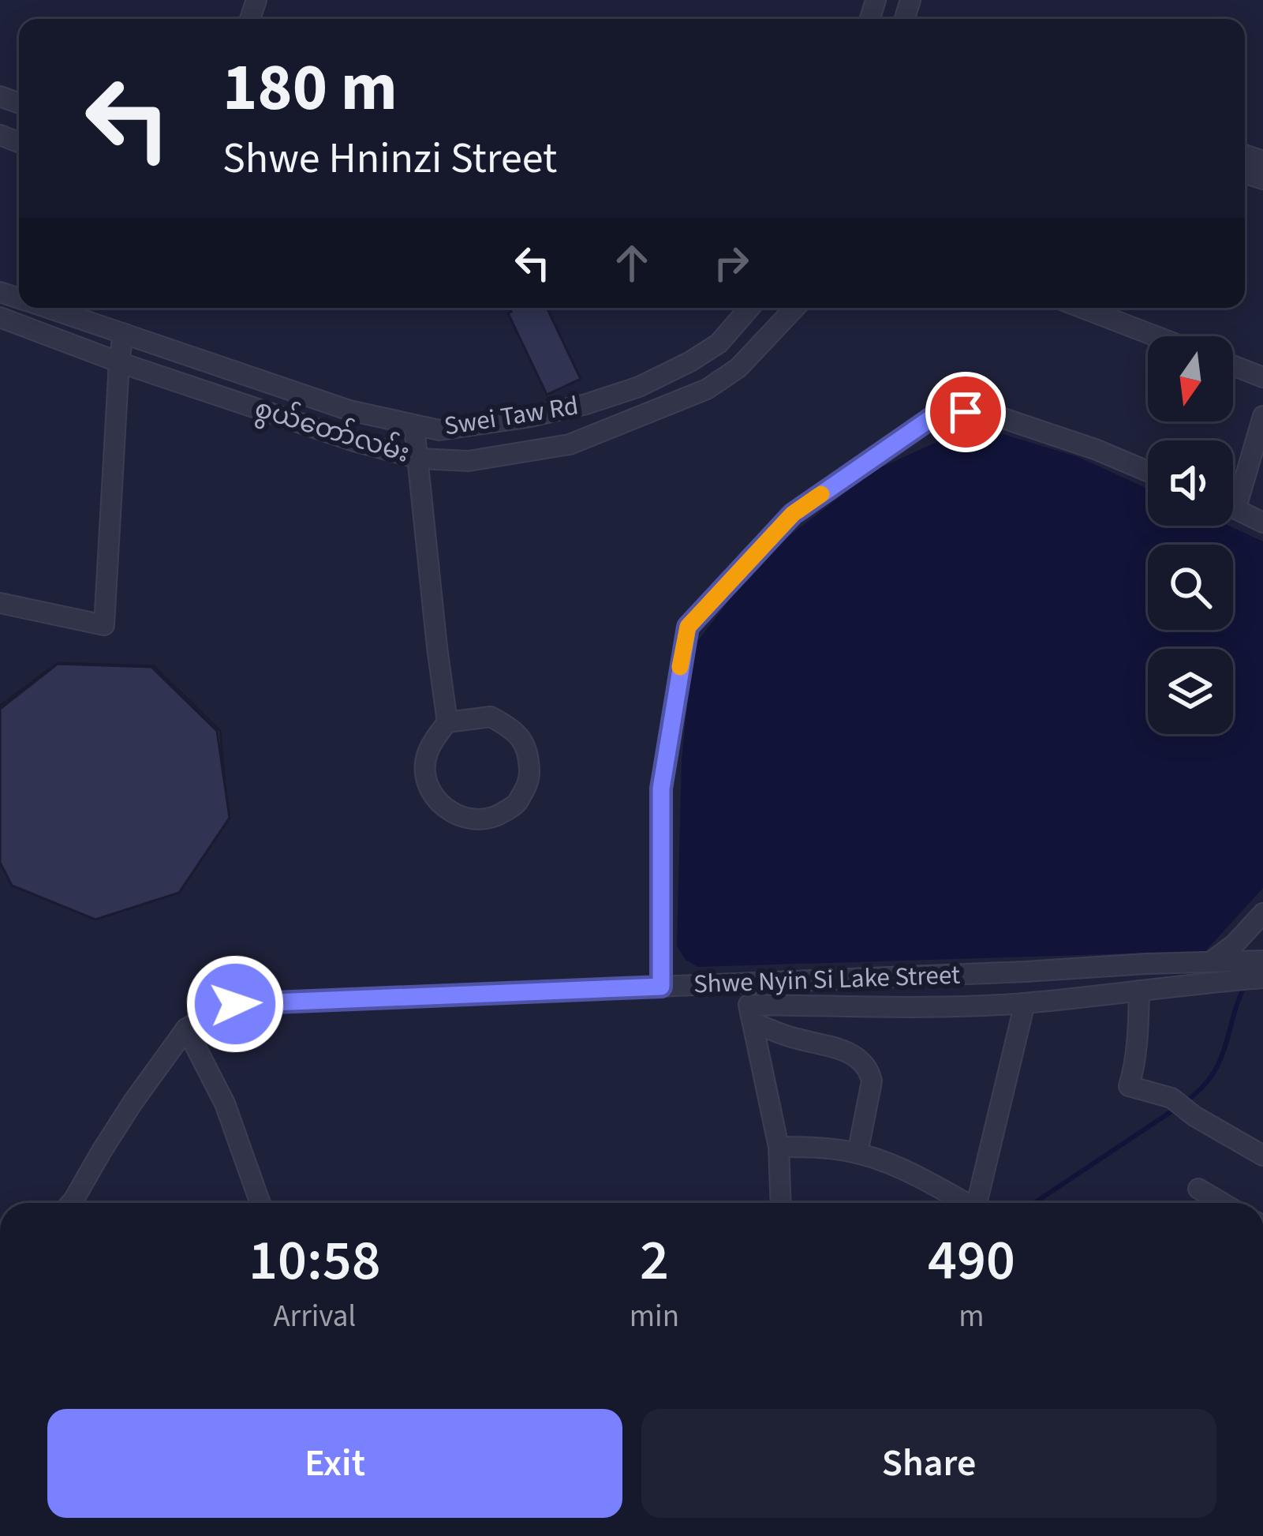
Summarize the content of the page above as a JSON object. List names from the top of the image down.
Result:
{
  "streets": {
    "street": ["Swei Taw Rd", "စွယ်တော်လမ်း", "Shwe Nyin Si Lake Street"]
  },
  "north": "bottom",
  "page": {
    "turn": ["180 m", "Shwe Hninzi Street"],
    "eta": [
      "10:58",
      "Arrival",
      "2",
      "min",
      "490",
      "m"
    ],
    "buttons": ["Exit", "Share"]
  }
}
